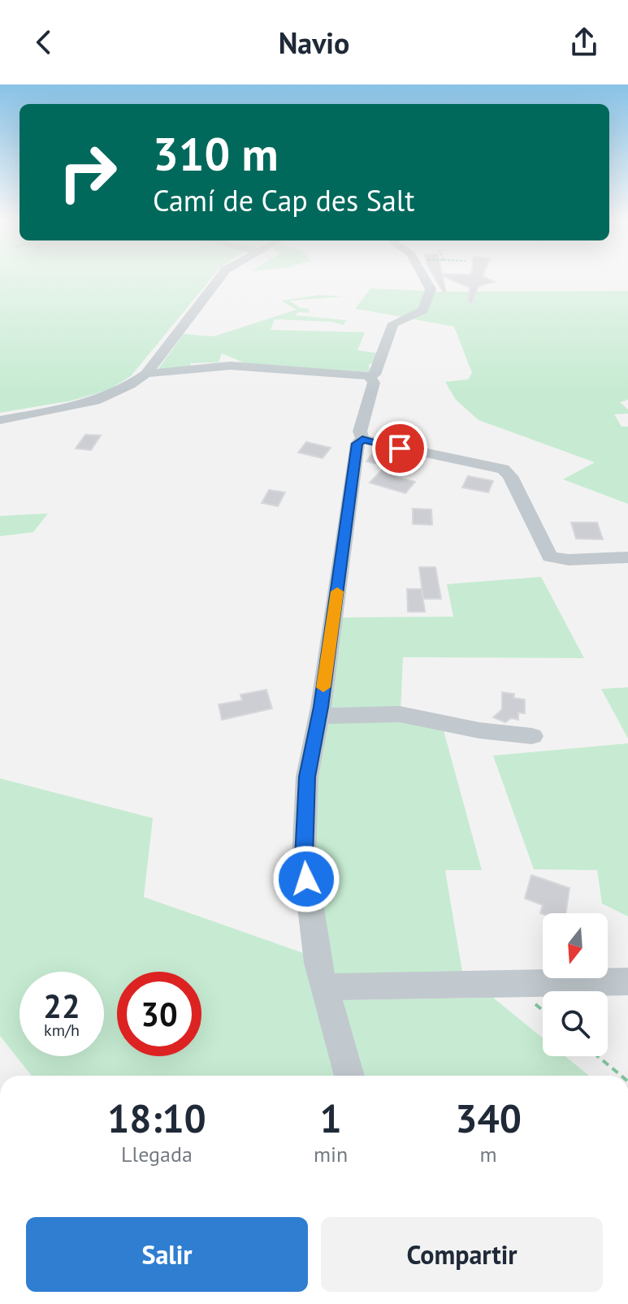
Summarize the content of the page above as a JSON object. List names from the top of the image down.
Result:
{
  "north": "bottom",
  "page": {
    "header": "Navio",
    "turn": ["310 m", "Camí de Cap des Salt"],
    "speed": "22 km/h",
    "limit": "30",
    "eta": [
      "18:10",
      "Llegada",
      "1",
      "min",
      "340",
      "m"
    ],
    "buttons": ["Salir", "Compartir"]
  }
}
